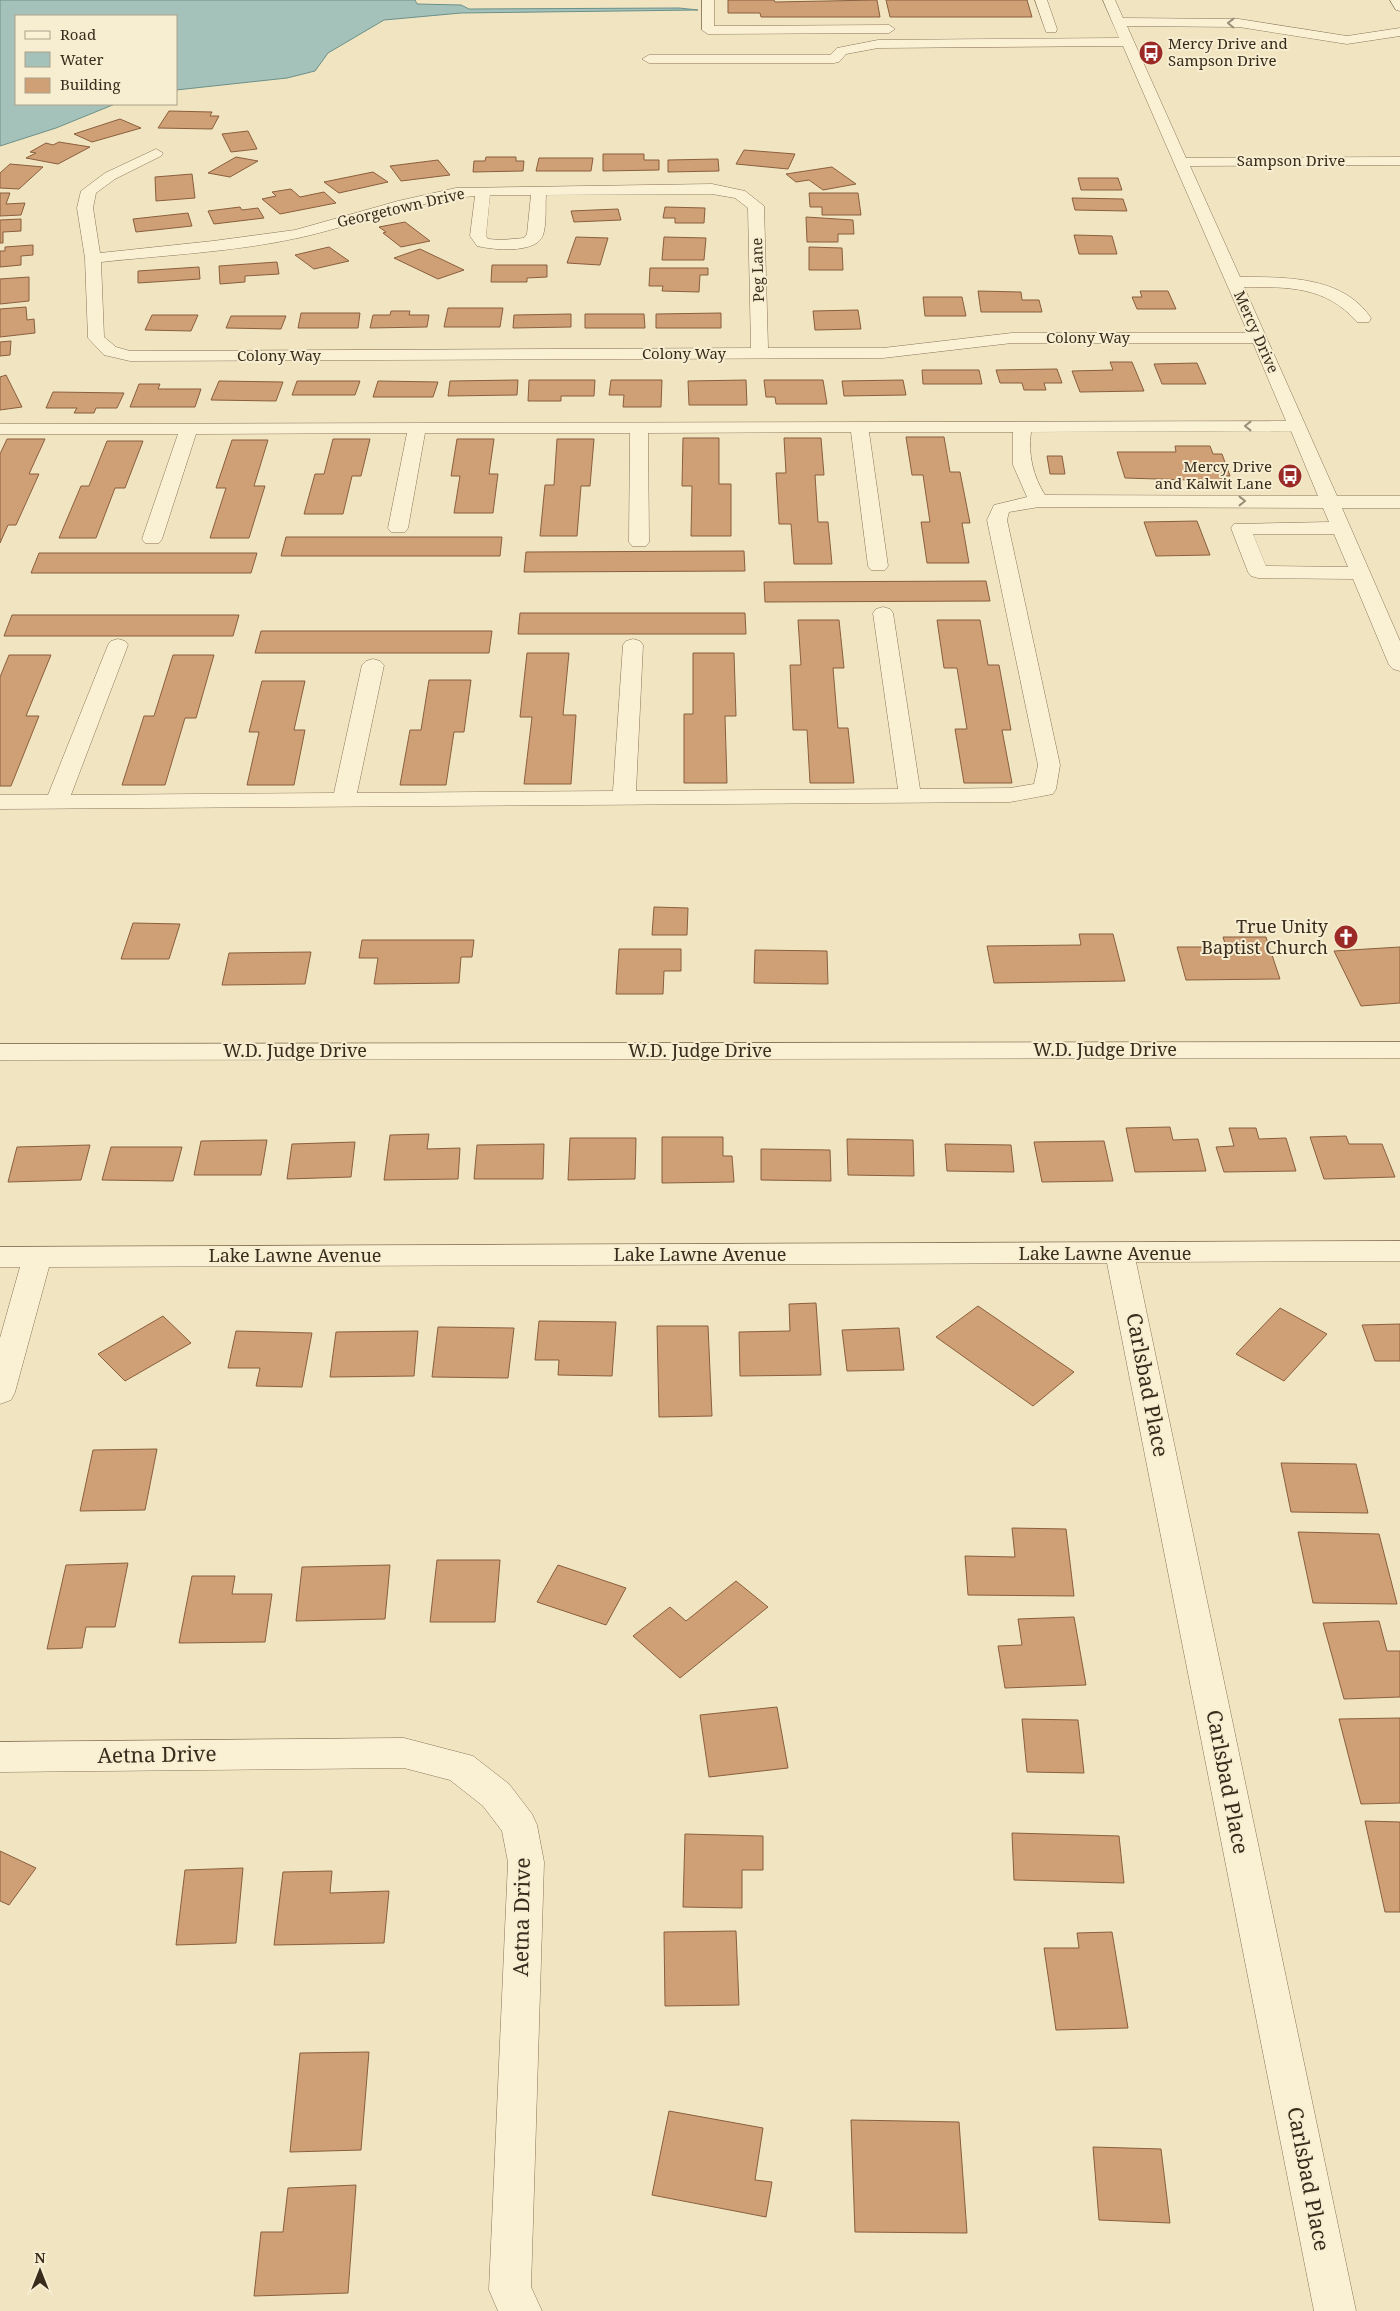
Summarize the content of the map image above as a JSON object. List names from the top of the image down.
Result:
{
  "streets": {
    "street": [
      "Sampson Drive",
      "Georgetown Drive",
      "Peg Lane",
      "Mercy Drive",
      "Colony Way",
      "W.D. Judge Drive",
      "Lake Lawne Avenue",
      "Carlsbad Place",
      "Aetna Drive"
    ]
  },
  "crossings": [
    ["Sampson Drive", "Mercy Drive"],
    ["Georgetown Drive", "Peg Lane"],
    ["Georgetown Drive", "Colony Way"],
    ["Peg Lane", "Colony Way"],
    ["Mercy Drive", "Colony Way"],
    ["Lake Lawne Avenue", "Carlsbad Place"]
  ],
  "places": {
    "bus stop": ["Mercy Drive and Sampson Drive", "Mercy Drive and Kalwit Lane"],
    "church": ["True Unity Baptist Church"]
  },
  "legend": ["Road", "Water", "Building"],
  "north": "top"
}
